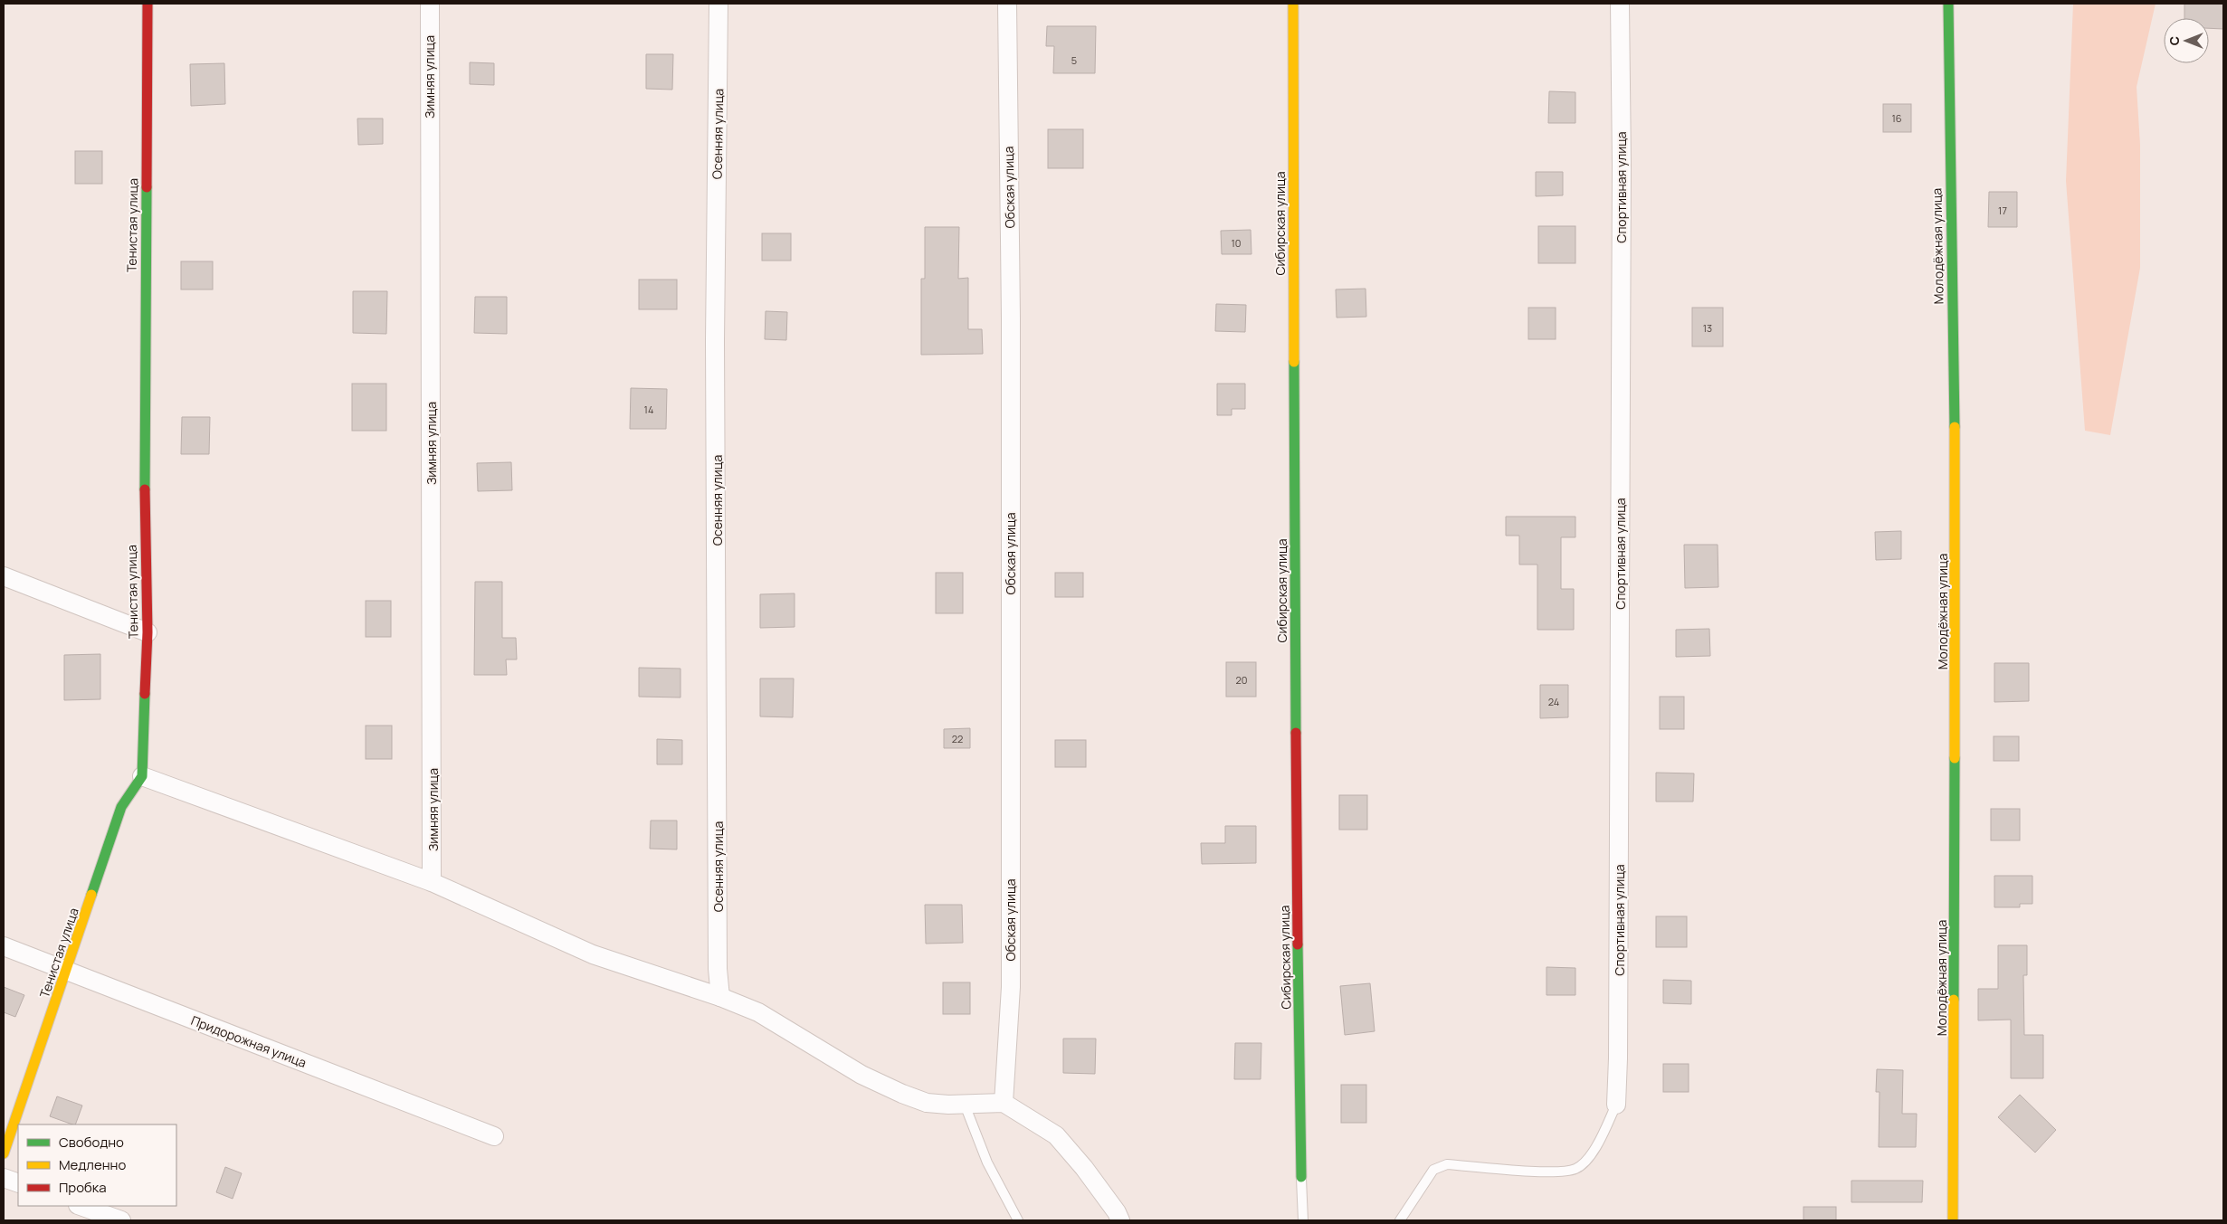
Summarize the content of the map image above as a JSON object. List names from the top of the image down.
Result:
{
  "streets": {
    "street": [
      "Зимняя улица",
      "Осенняя улица",
      "Обская улица",
      "Спортивная улица",
      "Сибирская улица",
      "Тенистая улица",
      "Молодёжная улица",
      "Придорожная улица"
    ]
  },
  "crossings": [
    ["Тенистая улица", "Придорожная улица"]
  ],
  "house_numbers": [
    "5",
    "16",
    "17",
    "10",
    "13",
    "14",
    "20",
    "24",
    "22"
  ],
  "legend": ["Свободно", "Медленно", "Пробка"],
  "north": "left"
}
